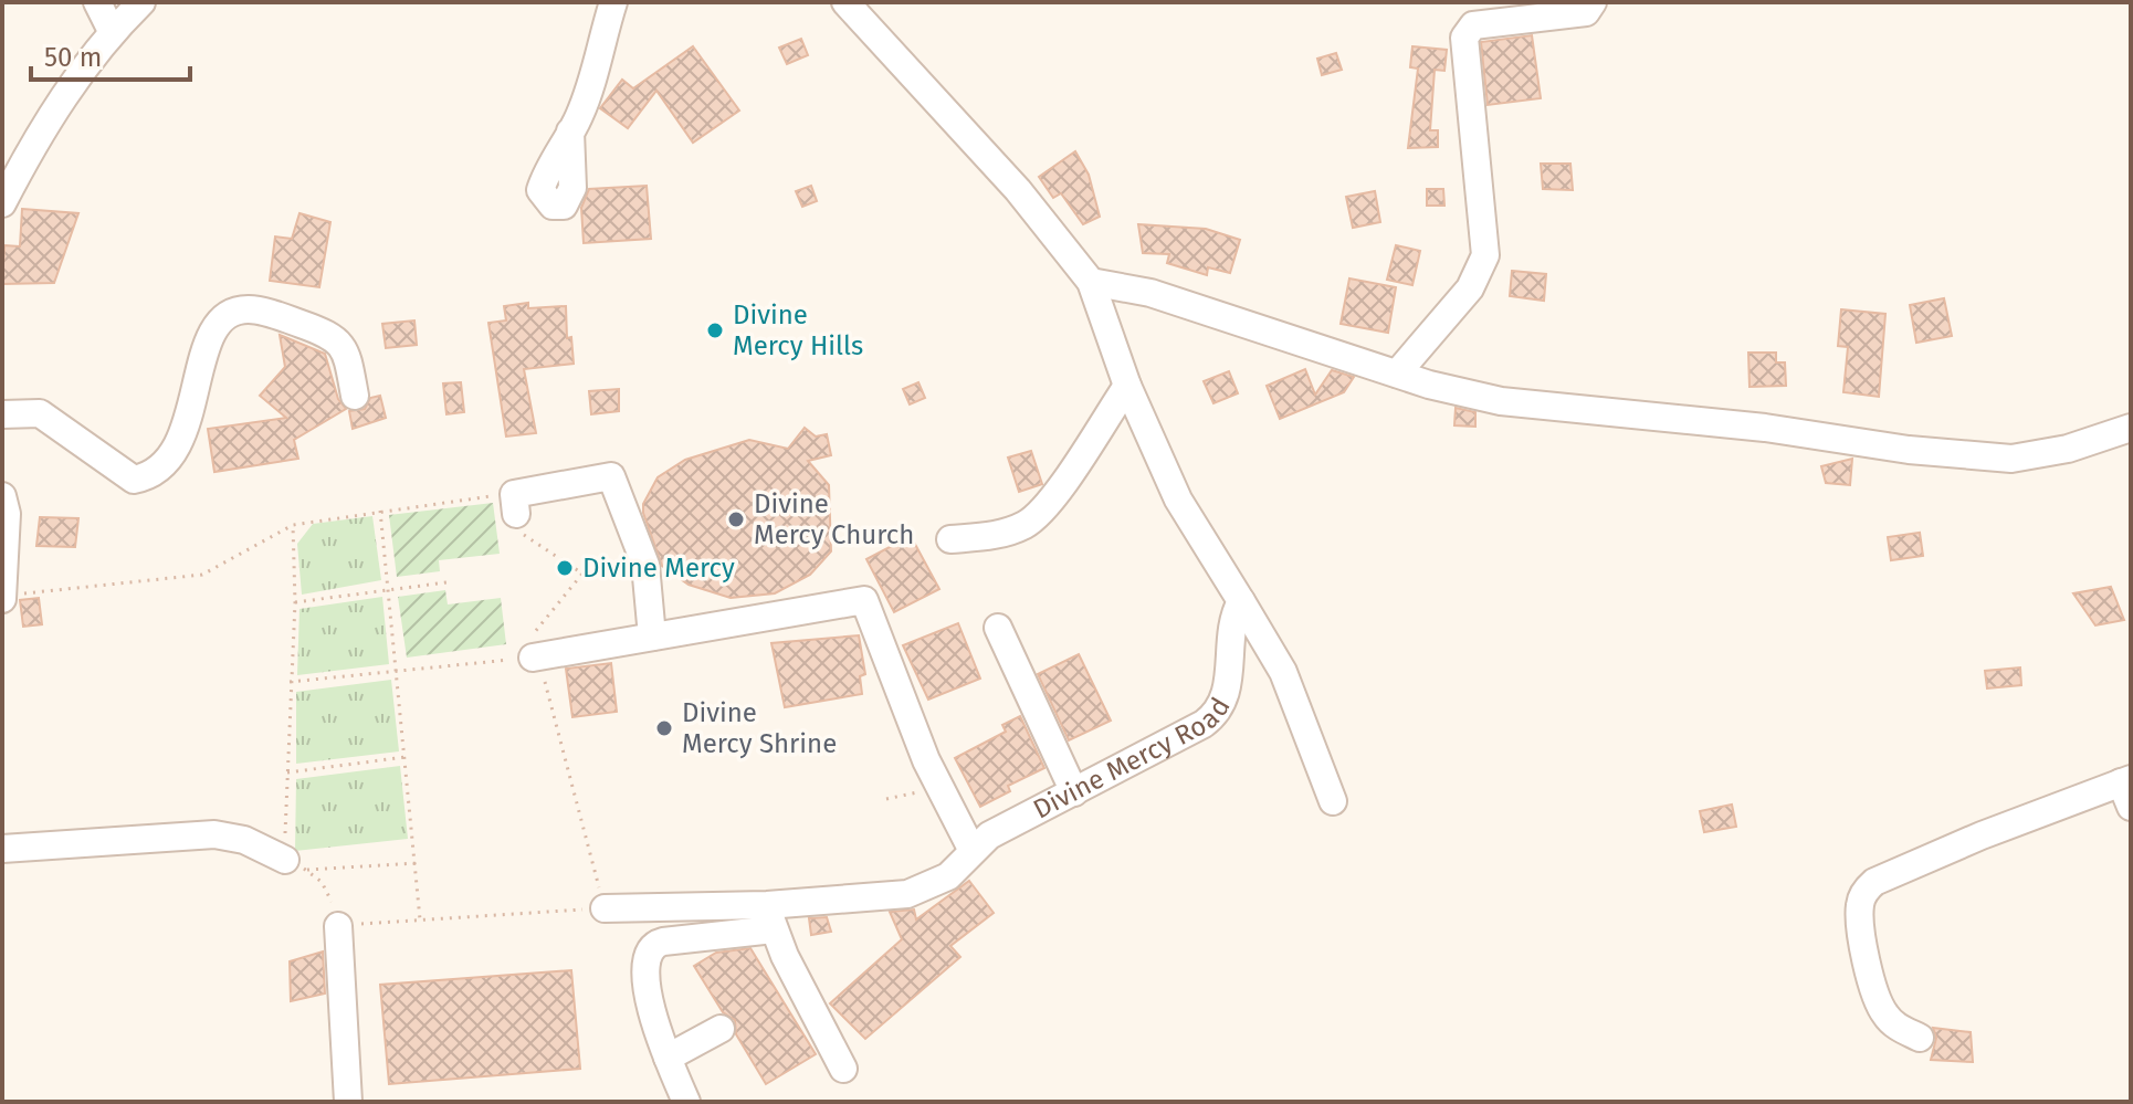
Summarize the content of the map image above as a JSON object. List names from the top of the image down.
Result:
{
  "streets": {
    "street": ["Divine Mercy Road"]
  },
  "places": [
    "Divine Mercy Hills",
    "Divine Mercy Church",
    "Divine Mercy",
    "Divine Mercy Shrine"
  ],
  "scale_bar": "50 m"
}
